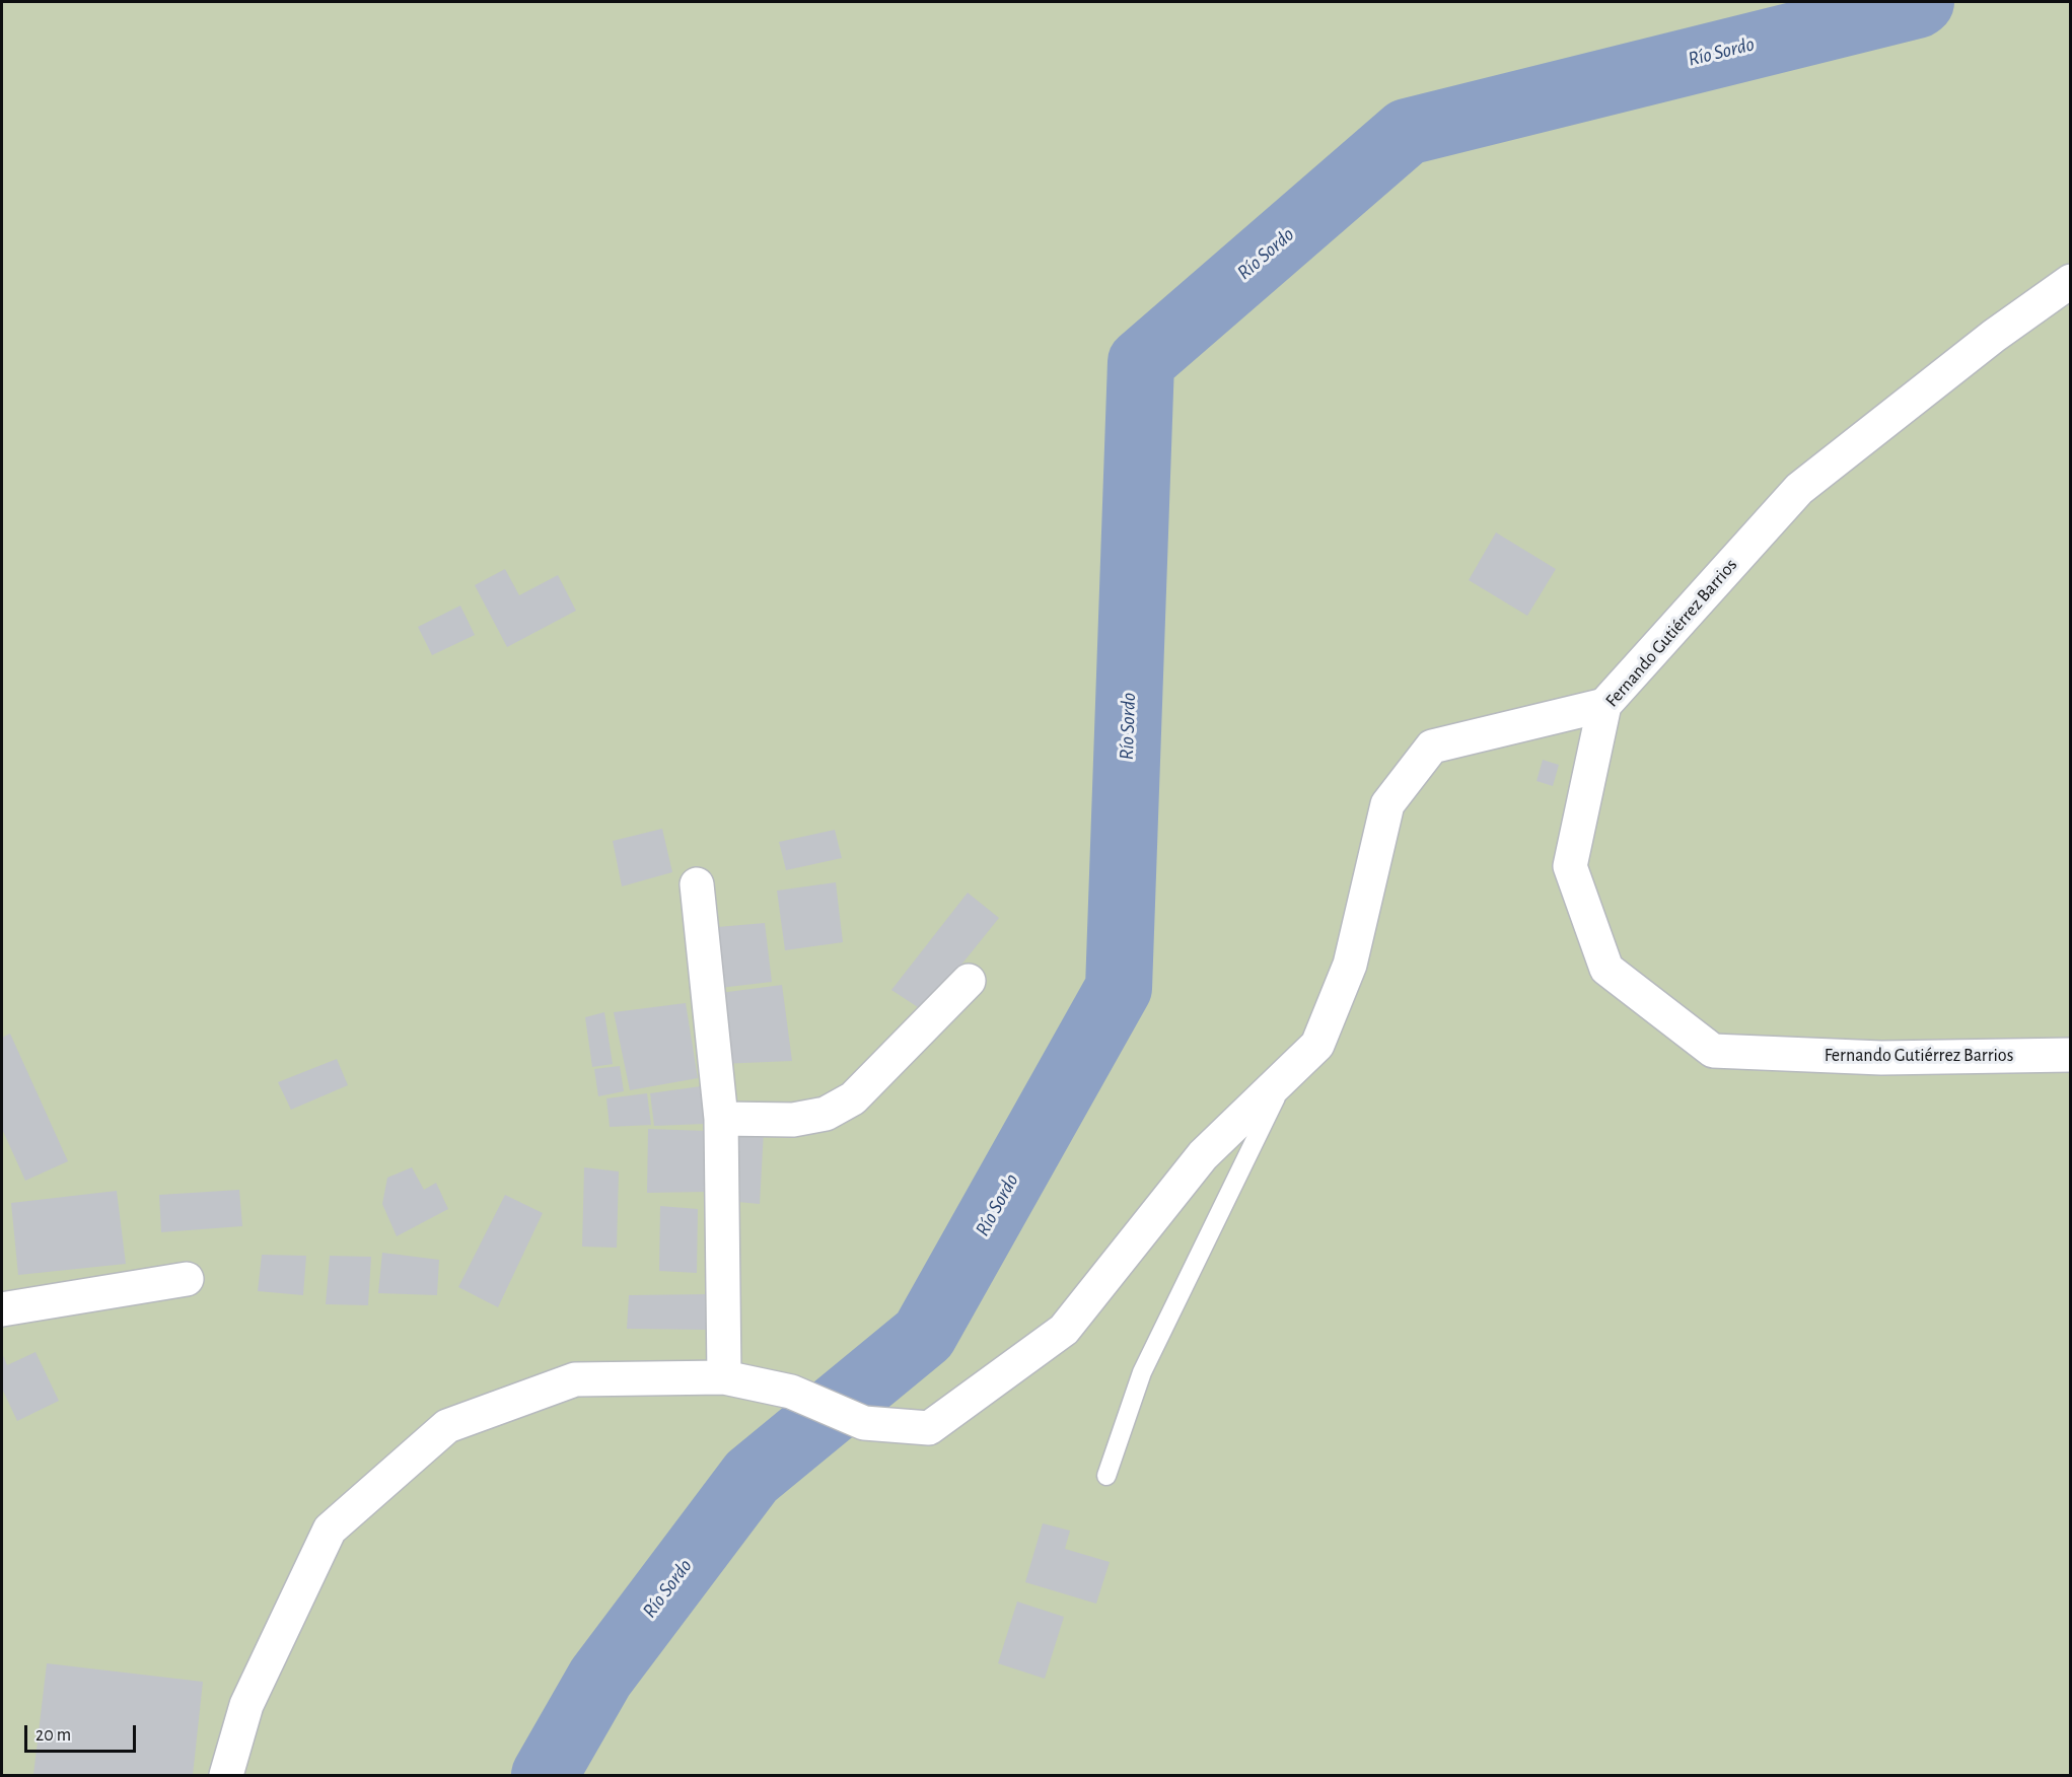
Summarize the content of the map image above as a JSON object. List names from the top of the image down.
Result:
{
  "streets": {
    "street": ["Fernando Gutiérrez Barrios"]
  },
  "water": ["Río Sordo"],
  "scale_bar": "20 m"
}
